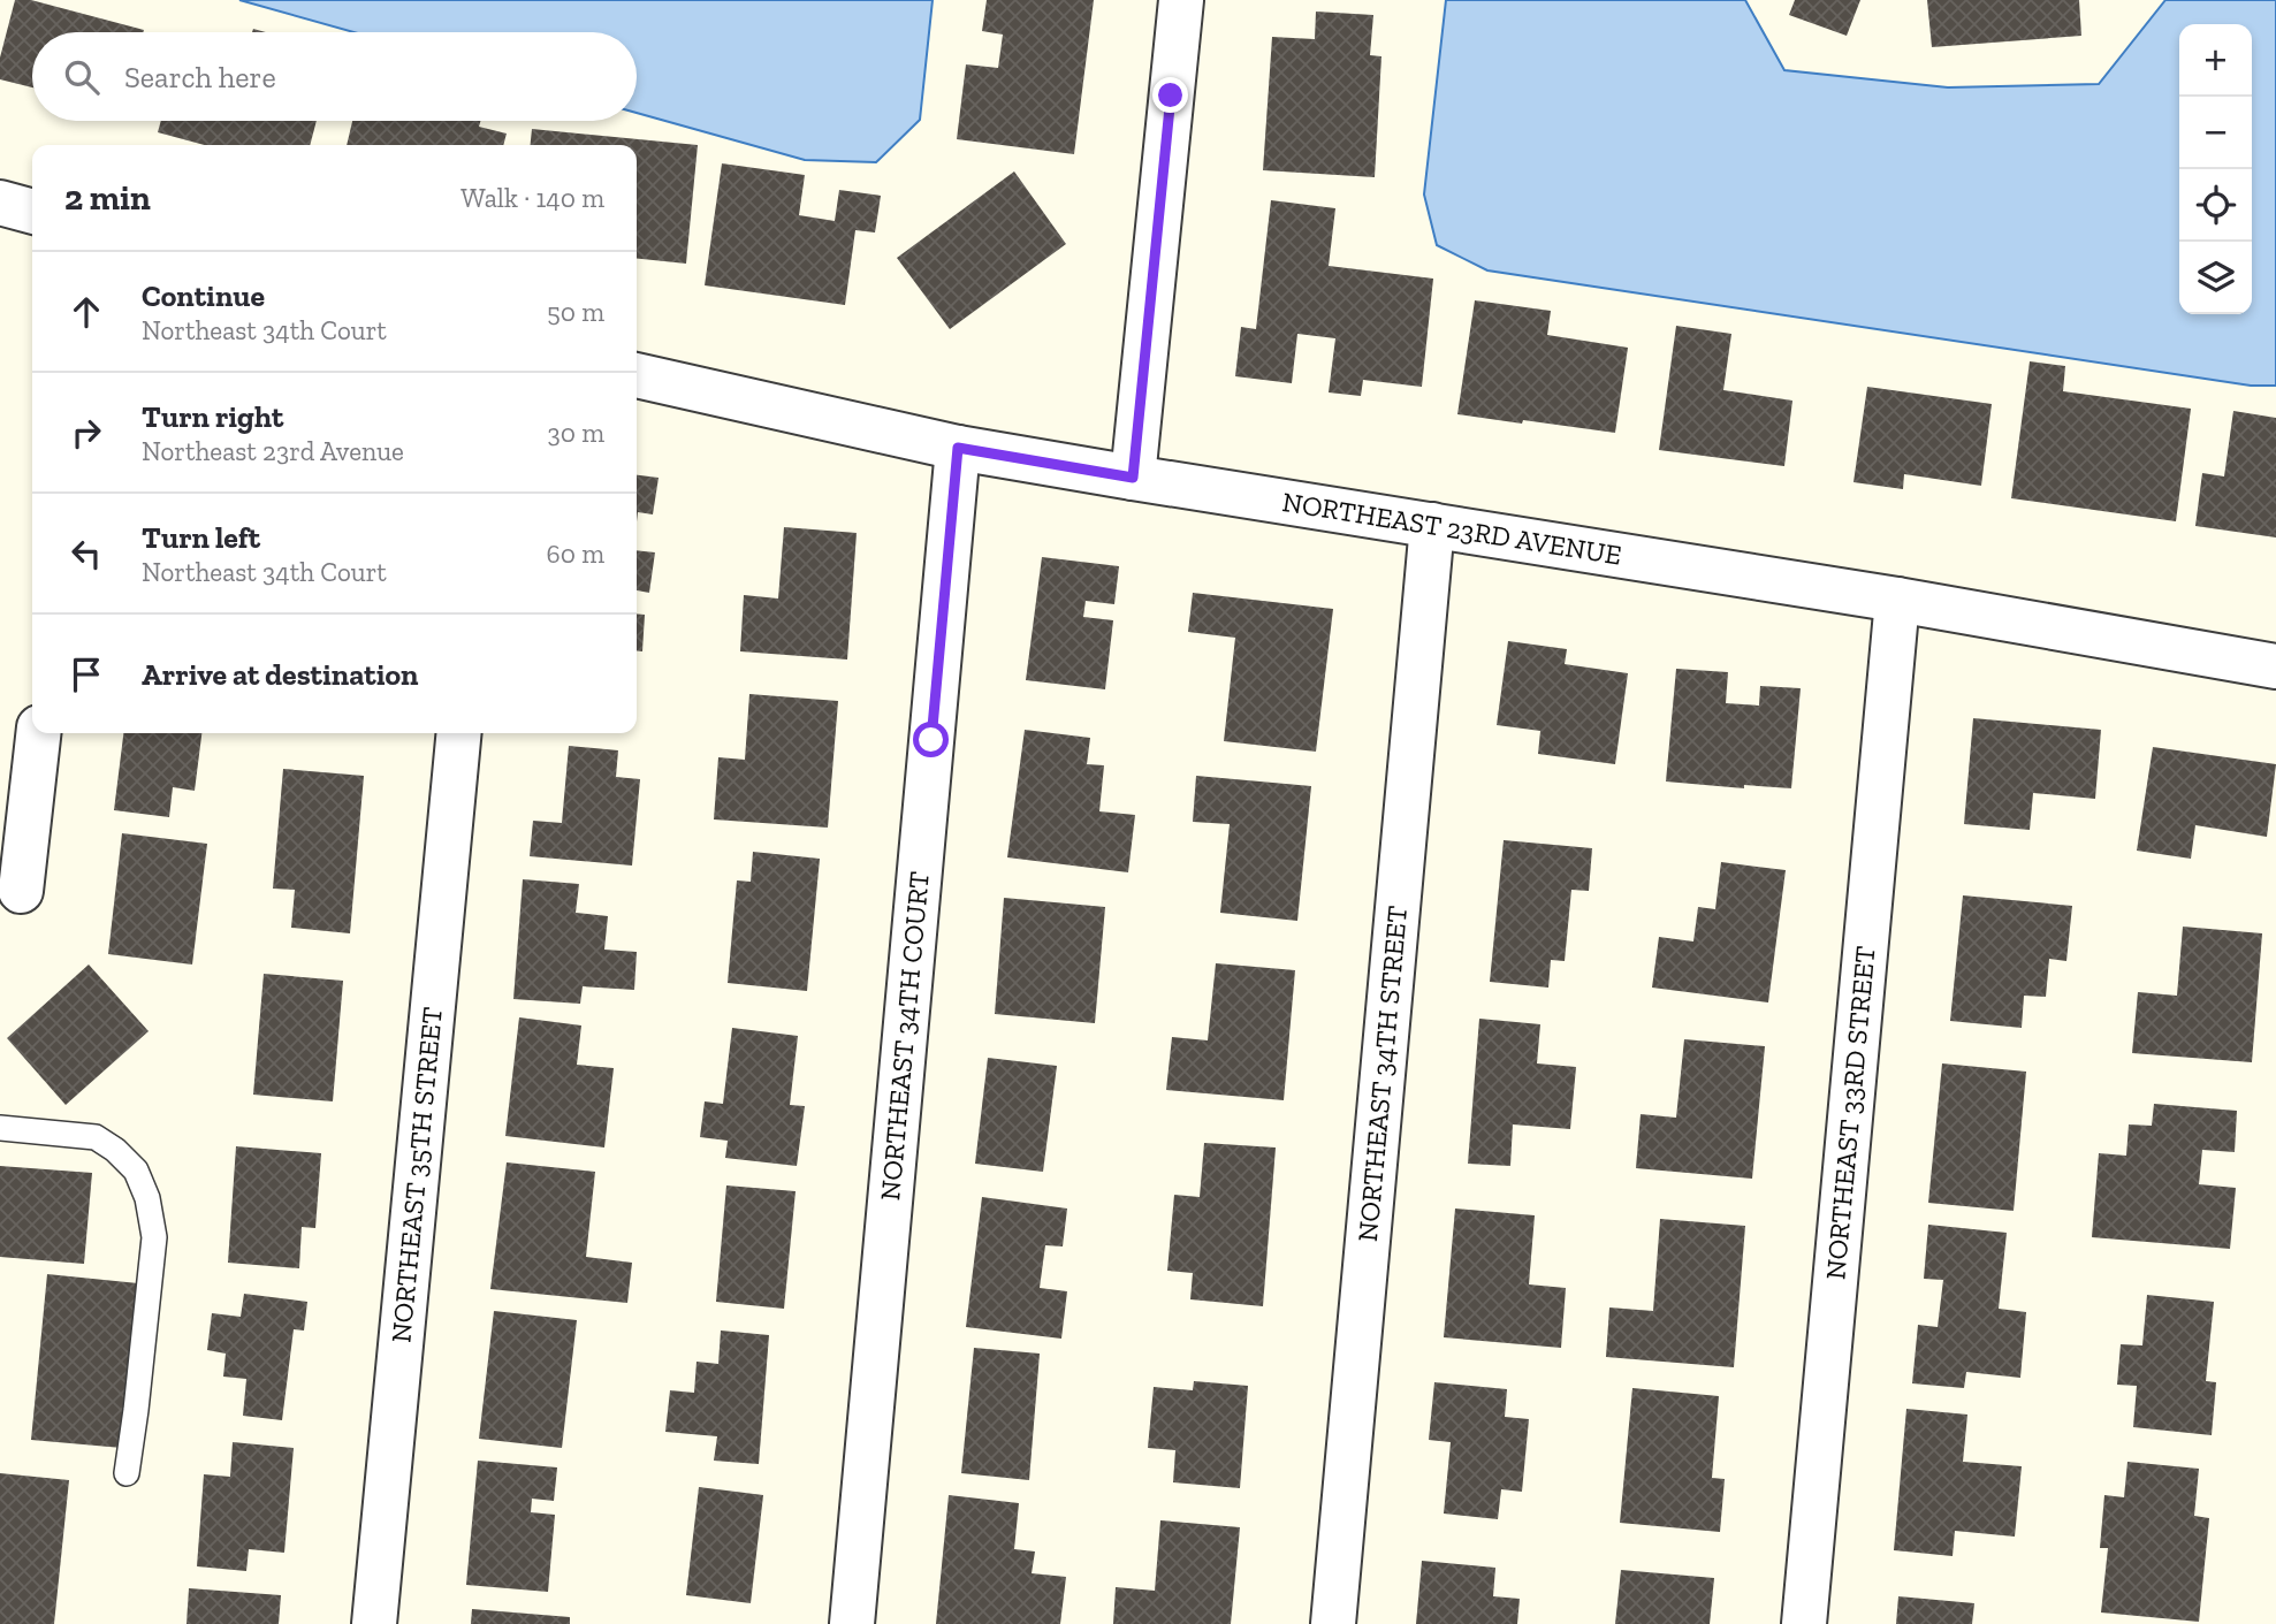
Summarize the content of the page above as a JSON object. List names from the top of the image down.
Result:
{
  "streets": {
    "street": [
      "NORTHEAST 23RD AVENUE",
      "NORTHEAST 34TH COURT",
      "NORTHEAST 34TH STREET",
      "NORTHEAST 33RD STREET",
      "NORTHEAST 35TH STREET"
    ]
  },
  "crossings": [
    ["NORTHEAST 23RD AVENUE", "NORTHEAST 34TH COURT"],
    ["NORTHEAST 23RD AVENUE", "NORTHEAST 34TH STREET"],
    ["NORTHEAST 23RD AVENUE", "NORTHEAST 33RD STREET"]
  ],
  "page": {
    "map_buttons": ["+", "−"],
    "search": "Search here",
    "heading": ["2 min", "Walk · 140 m"],
    "list": [
      ["Continue", "Northeast 34th Court", "50 m"],
      ["Turn right", "Northeast 23rd Avenue", "30 m"],
      ["Turn left", "Northeast 34th Court", "60 m"],
      "Arrive at destination"
    ]
  }
}
